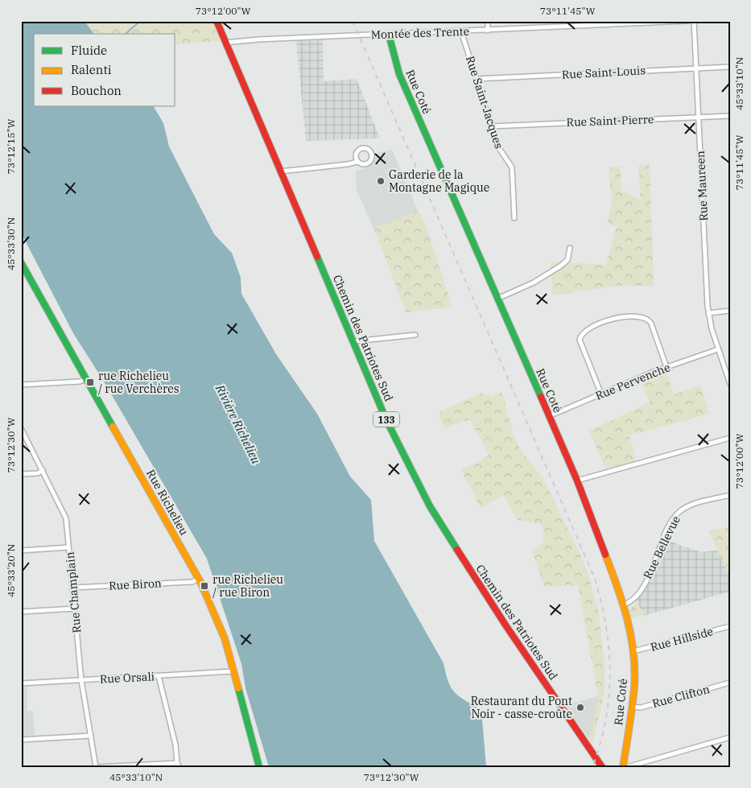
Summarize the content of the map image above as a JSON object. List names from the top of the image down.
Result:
{
  "streets": {
    "main road": [
      "Rue Coté",
      "Chemin des Patriotes Sud",
      "133",
      "Rue Richelieu"
    ],
    "street": [
      "Montée des Trente",
      "Rue Saint-Louis",
      "Rue Saint-Jacques",
      "Rue Saint-Pierre",
      "Rue Maureen",
      "Rue Pervenche",
      "Rue Bellevue",
      "Rue Biron",
      "Rue Champlain",
      "Rue Hillside",
      "Rue Orsali",
      "Rue Clifton"
    ]
  },
  "crossings": [
    ["Montée des Trente", "Rue Coté"],
    ["Montée des Trente", "Rue Saint-Jacques"],
    ["Montée des Trente", "Chemin des Patriotes Sud"],
    ["Rue Saint-Louis", "Rue Saint-Jacques"],
    ["Rue Saint-Louis", "Rue Maureen"],
    ["Rue Coté", "Rue Pervenche"],
    ["Rue Coté", "Rue Bellevue"],
    ["Rue Coté", "Rue Hillside"],
    ["Rue Coté", "Rue Clifton"],
    ["Rue Saint-Jacques", "Rue Saint-Pierre"],
    ["Rue Saint-Pierre", "Rue Maureen"],
    ["Rue Maureen", "Rue Pervenche"],
    ["Rue Richelieu", "Rue Biron"],
    ["Rue Richelieu", "Rue Orsali"],
    ["Rue Biron", "Rue Champlain"],
    ["Rue Champlain", "Rue Orsali"]
  ],
  "water": ["Rivière Richelieu"],
  "places": {
    "other": ["Garderie de la Montagne Magique", "Restaurant du Pont Noir - casse-croûte"],
    "transit": ["rue Richelieu / rue Verchères", "rue Richelieu / rue Biron"]
  },
  "legend": ["Fluide", "Ralenti", "Bouchon"],
  "coordinates": [
    "73°12'00\"W",
    "73°11'45\"W",
    "45°33'10\"N",
    "73°12'15\"W",
    "45°33'30\"N",
    "73°12'30\"W",
    "45°33'20\"N"
  ]
}
